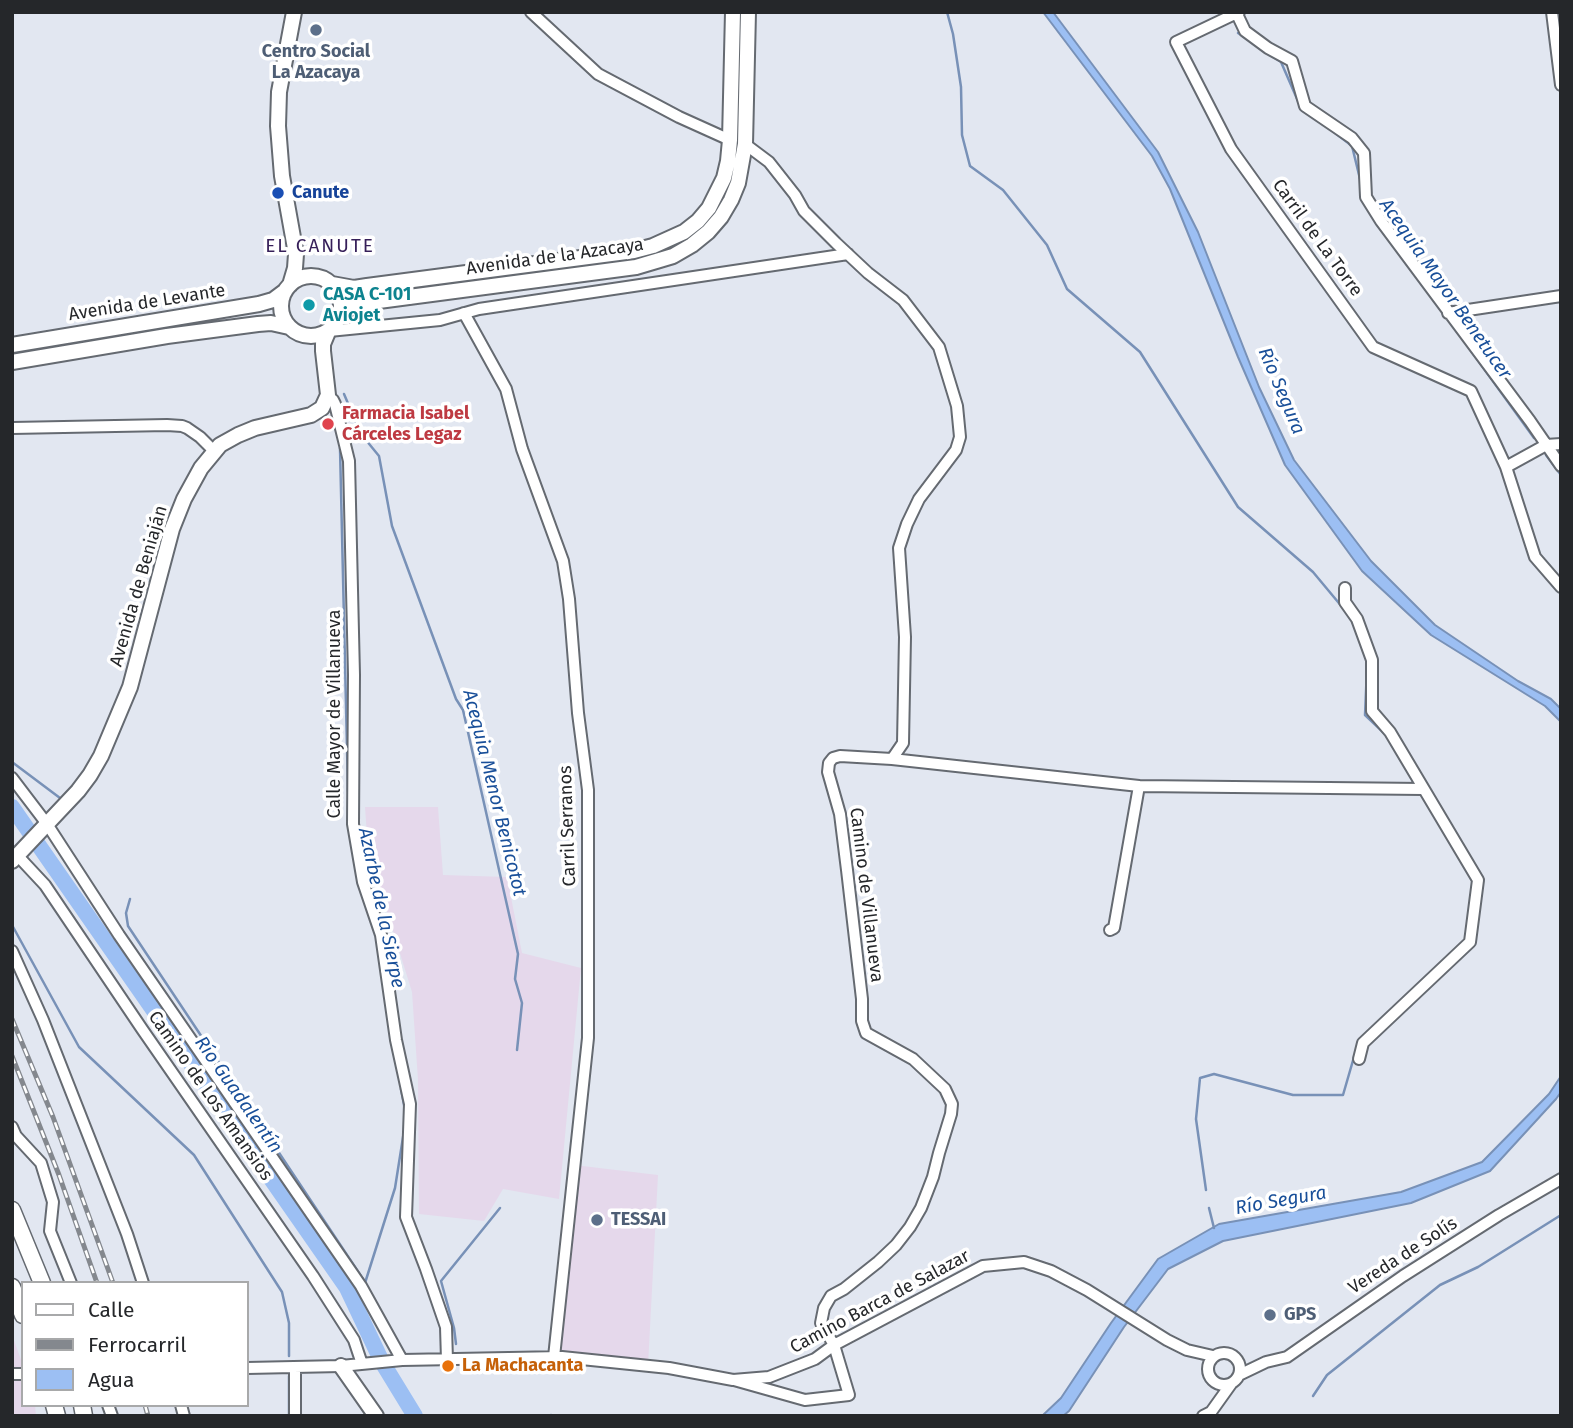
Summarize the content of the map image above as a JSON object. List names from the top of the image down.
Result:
{
  "streets": {
    "main road": ["Avenida de la Azacaya", "Avenida de Levante", "Avenida de Beniaján"],
    "street": [
      "Carril de La Torre",
      "Calle Mayor de Villanueva",
      "Carril Serranos",
      "Camino de Villanueva",
      "Camino de Los Amansios",
      "Vereda de Solís",
      "Camino Barca de Salazar"
    ]
  },
  "crossings": [
    ["Avenida de la Azacaya", "Avenida de Levante"],
    ["Avenida de Beniaján", "Calle Mayor de Villanueva"],
    ["Avenida de Beniaján", "Camino de Los Amansios"],
    ["Calle Mayor de Villanueva", "Camino Barca de Salazar"],
    ["Carril Serranos", "Camino Barca de Salazar"],
    ["Camino de Villanueva", "Camino Barca de Salazar"],
    ["Camino de Los Amansios", "Camino Barca de Salazar"],
    ["Vereda de Solís", "Camino Barca de Salazar"]
  ],
  "districts": ["EL CANUTE"],
  "water": [
    "Acequia Mayor Benetucer",
    "Río Segura",
    "Acequia Menor Benicotot",
    "Azarbe de la Sierpe",
    "Río Guadalentín"
  ],
  "places": [
    "Centro Social La Azacaya",
    "Canute",
    "CASA C-101 Aviojet",
    "Farmacia Isabel Cárceles Legaz",
    "TESSAI",
    "GPS",
    "La Machacanta"
  ],
  "legend": ["Calle", "Ferrocarril", "Agua"]
}
